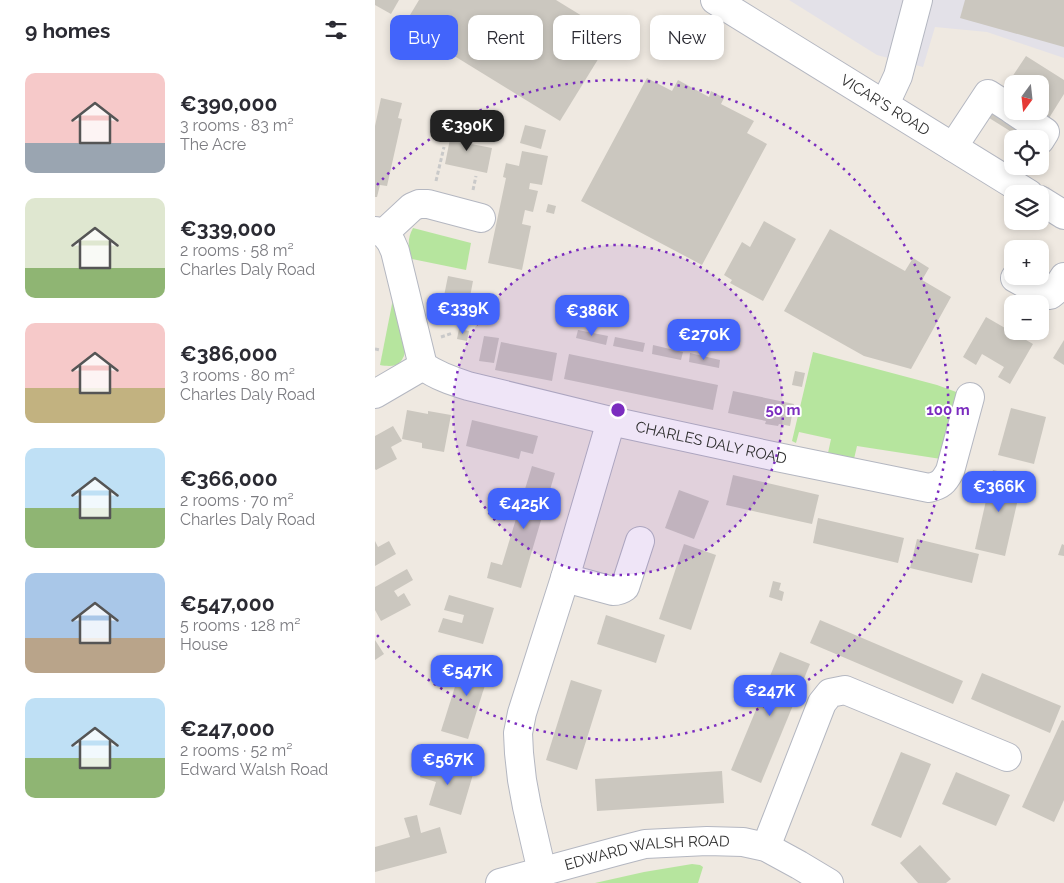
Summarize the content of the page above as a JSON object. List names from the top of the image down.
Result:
{
  "streets": {
    "street": ["VICAR'S ROAD", "CHARLES DALY ROAD", "EDWARD WALSH ROAD"]
  },
  "north": "bottom",
  "page": {
    "heading": "9 homes",
    "chip": [
      "Buy",
      "Rent",
      "Filters",
      "New"
    ],
    "list": [
      {
        "name": "€390,000",
        "note": "3 rooms · 83 m² · The Acre"
      },
      {
        "name": "€339,000",
        "note": "2 rooms · 58 m² · Charles Daly Road"
      },
      {
        "name": "€386,000",
        "note": "3 rooms · 80 m² · Charles Daly Road"
      },
      {
        "name": "€366,000",
        "note": "2 rooms · 70 m² · Charles Daly Road"
      },
      {
        "name": "€547,000",
        "note": "5 rooms · 128 m² · House"
      },
      {
        "name": "€247,000",
        "note": "2 rooms · 52 m² · Edward Walsh Road"
      }
    ],
    "map_buttons": ["+", "−"],
    "price": [
      "€390K",
      "€339K",
      "€386K",
      "€270K",
      "€366K",
      "€425K",
      "€547K",
      "€247K",
      "€567K"
    ]
  },
  "rings": ["50 m", "100 m"]
}
